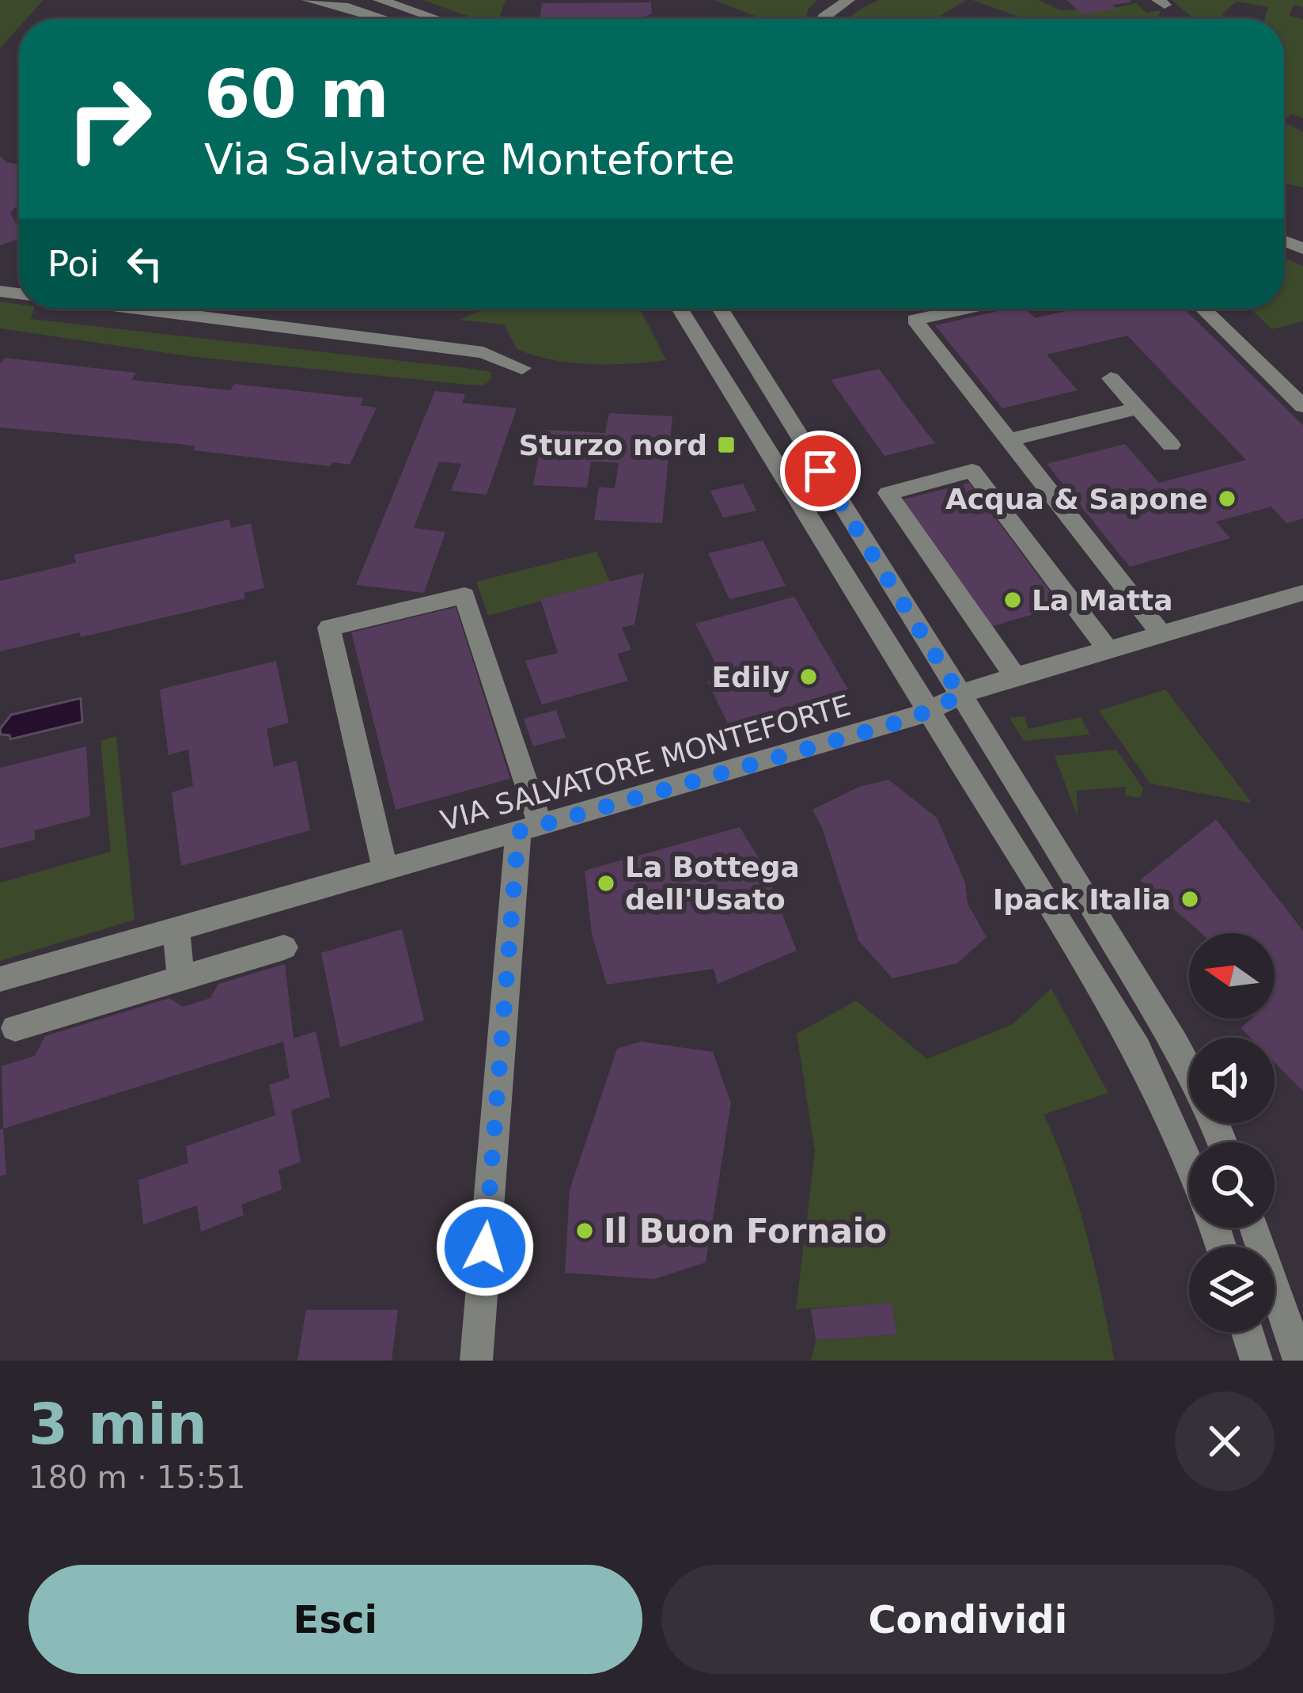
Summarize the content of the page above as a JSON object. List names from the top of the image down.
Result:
{
  "streets": {
    "street": ["VIA SALVATORE MONTEFORTE"]
  },
  "places": {
    "transit": ["Sturzo nord"],
    "other": [
      "Acqua & Sapone",
      "La Matta",
      "Edily",
      "La Bottega dell'Usato",
      "Ipack Italia",
      "Il Buon Fornaio"
    ]
  },
  "north": "left",
  "page": {
    "turn": ["60 m", "Via Salvatore Monteforte"],
    "then": "Poi",
    "heading": ["3 min", "180 m · 15:51"],
    "buttons": ["Esci", "Condividi"]
  }
}
